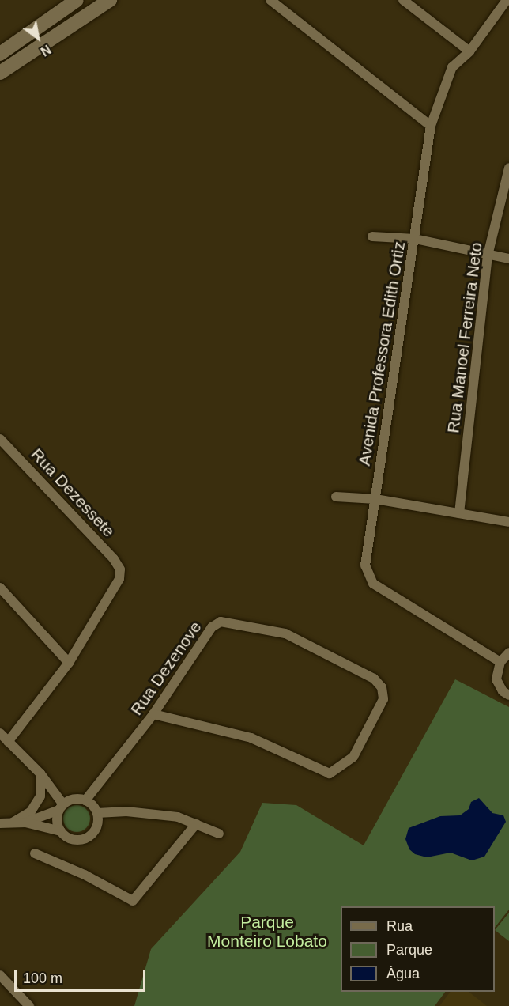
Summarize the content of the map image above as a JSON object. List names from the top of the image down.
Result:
{
  "streets": {
    "street": [
      "Rua Manoel Ferreira Neto",
      "Avenida Professora Edith Ortiz",
      "Rua Dezessete",
      "Rua Dezenove"
    ]
  },
  "parks": ["Parque Monteiro Lobato"],
  "legend": ["Rua", "Parque", "Água"],
  "scale_bar": "100 m",
  "north": "bottom right"
}
